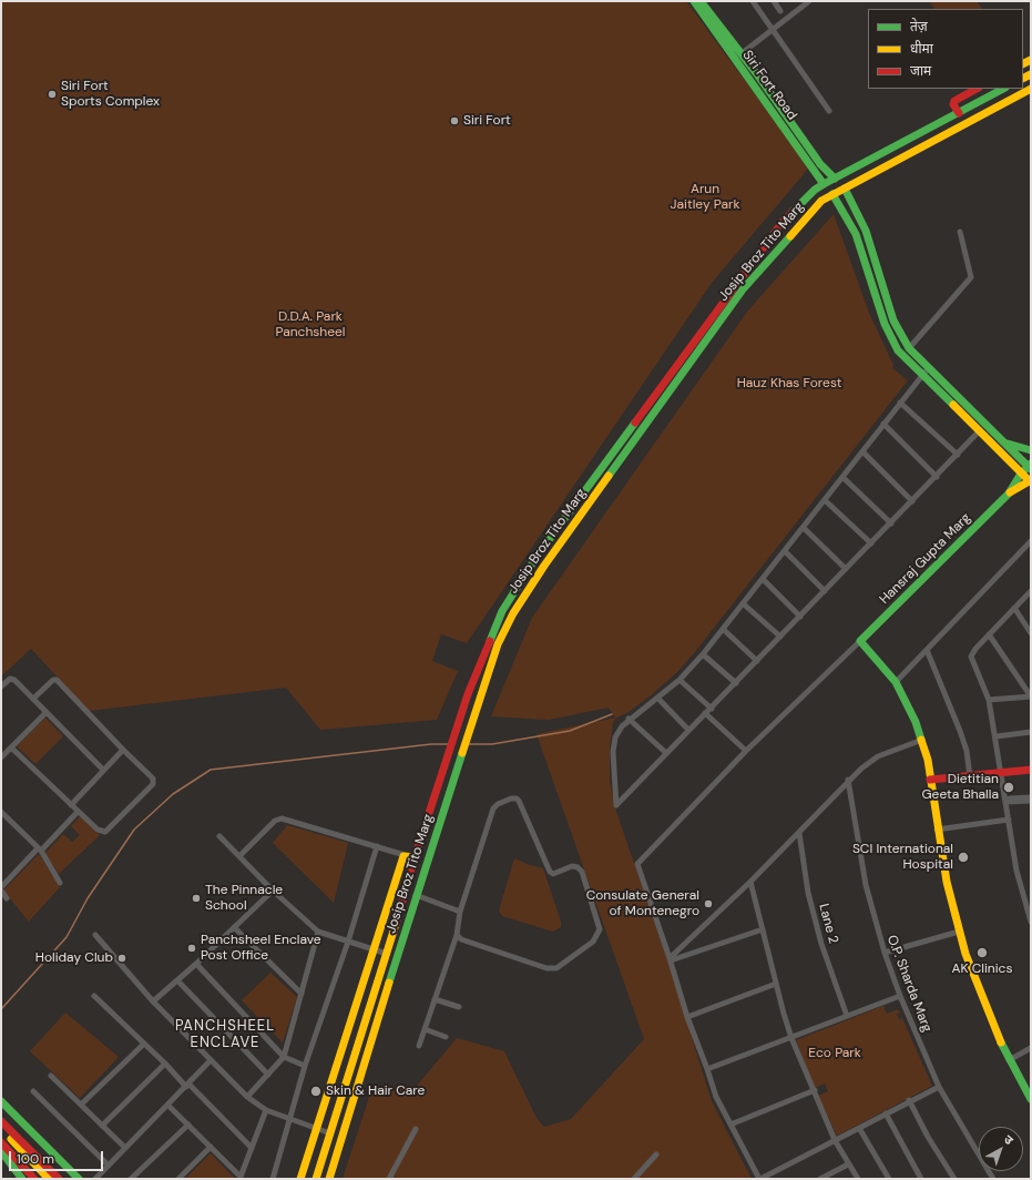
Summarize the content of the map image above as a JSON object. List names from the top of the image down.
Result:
{
  "streets": {
    "main road": ["Siri Fort Road", "Josip Broz Tito Marg", "Hansraj Gupta Marg"],
    "street": ["Lane 2", "O.P. Sharda Marg"]
  },
  "crossings": [
    ["Siri Fort Road", "Josip Broz Tito Marg"]
  ],
  "districts": ["PANCHSHEEL ENCLAVE"],
  "parks": [
    "Arun Jaitley Park",
    "D.D.A. Park Panchsheel",
    "Hauz Khas Forest",
    "Eco Park"
  ],
  "places": [
    "Siri Fort Sports Complex",
    "Siri Fort",
    "Dietitian Geeta Bhalla",
    "SCI International Hospital",
    "The Pinnacle School",
    "Consulate General of Montenegro",
    "Panchsheel Enclave Post Office",
    "AK Clinics",
    "Holiday Club",
    "Skin & Hair Care"
  ],
  "legend": ["तेज़", "धीमा", "जाम"],
  "scale_bar": "100 m",
  "north": "top right"
}
